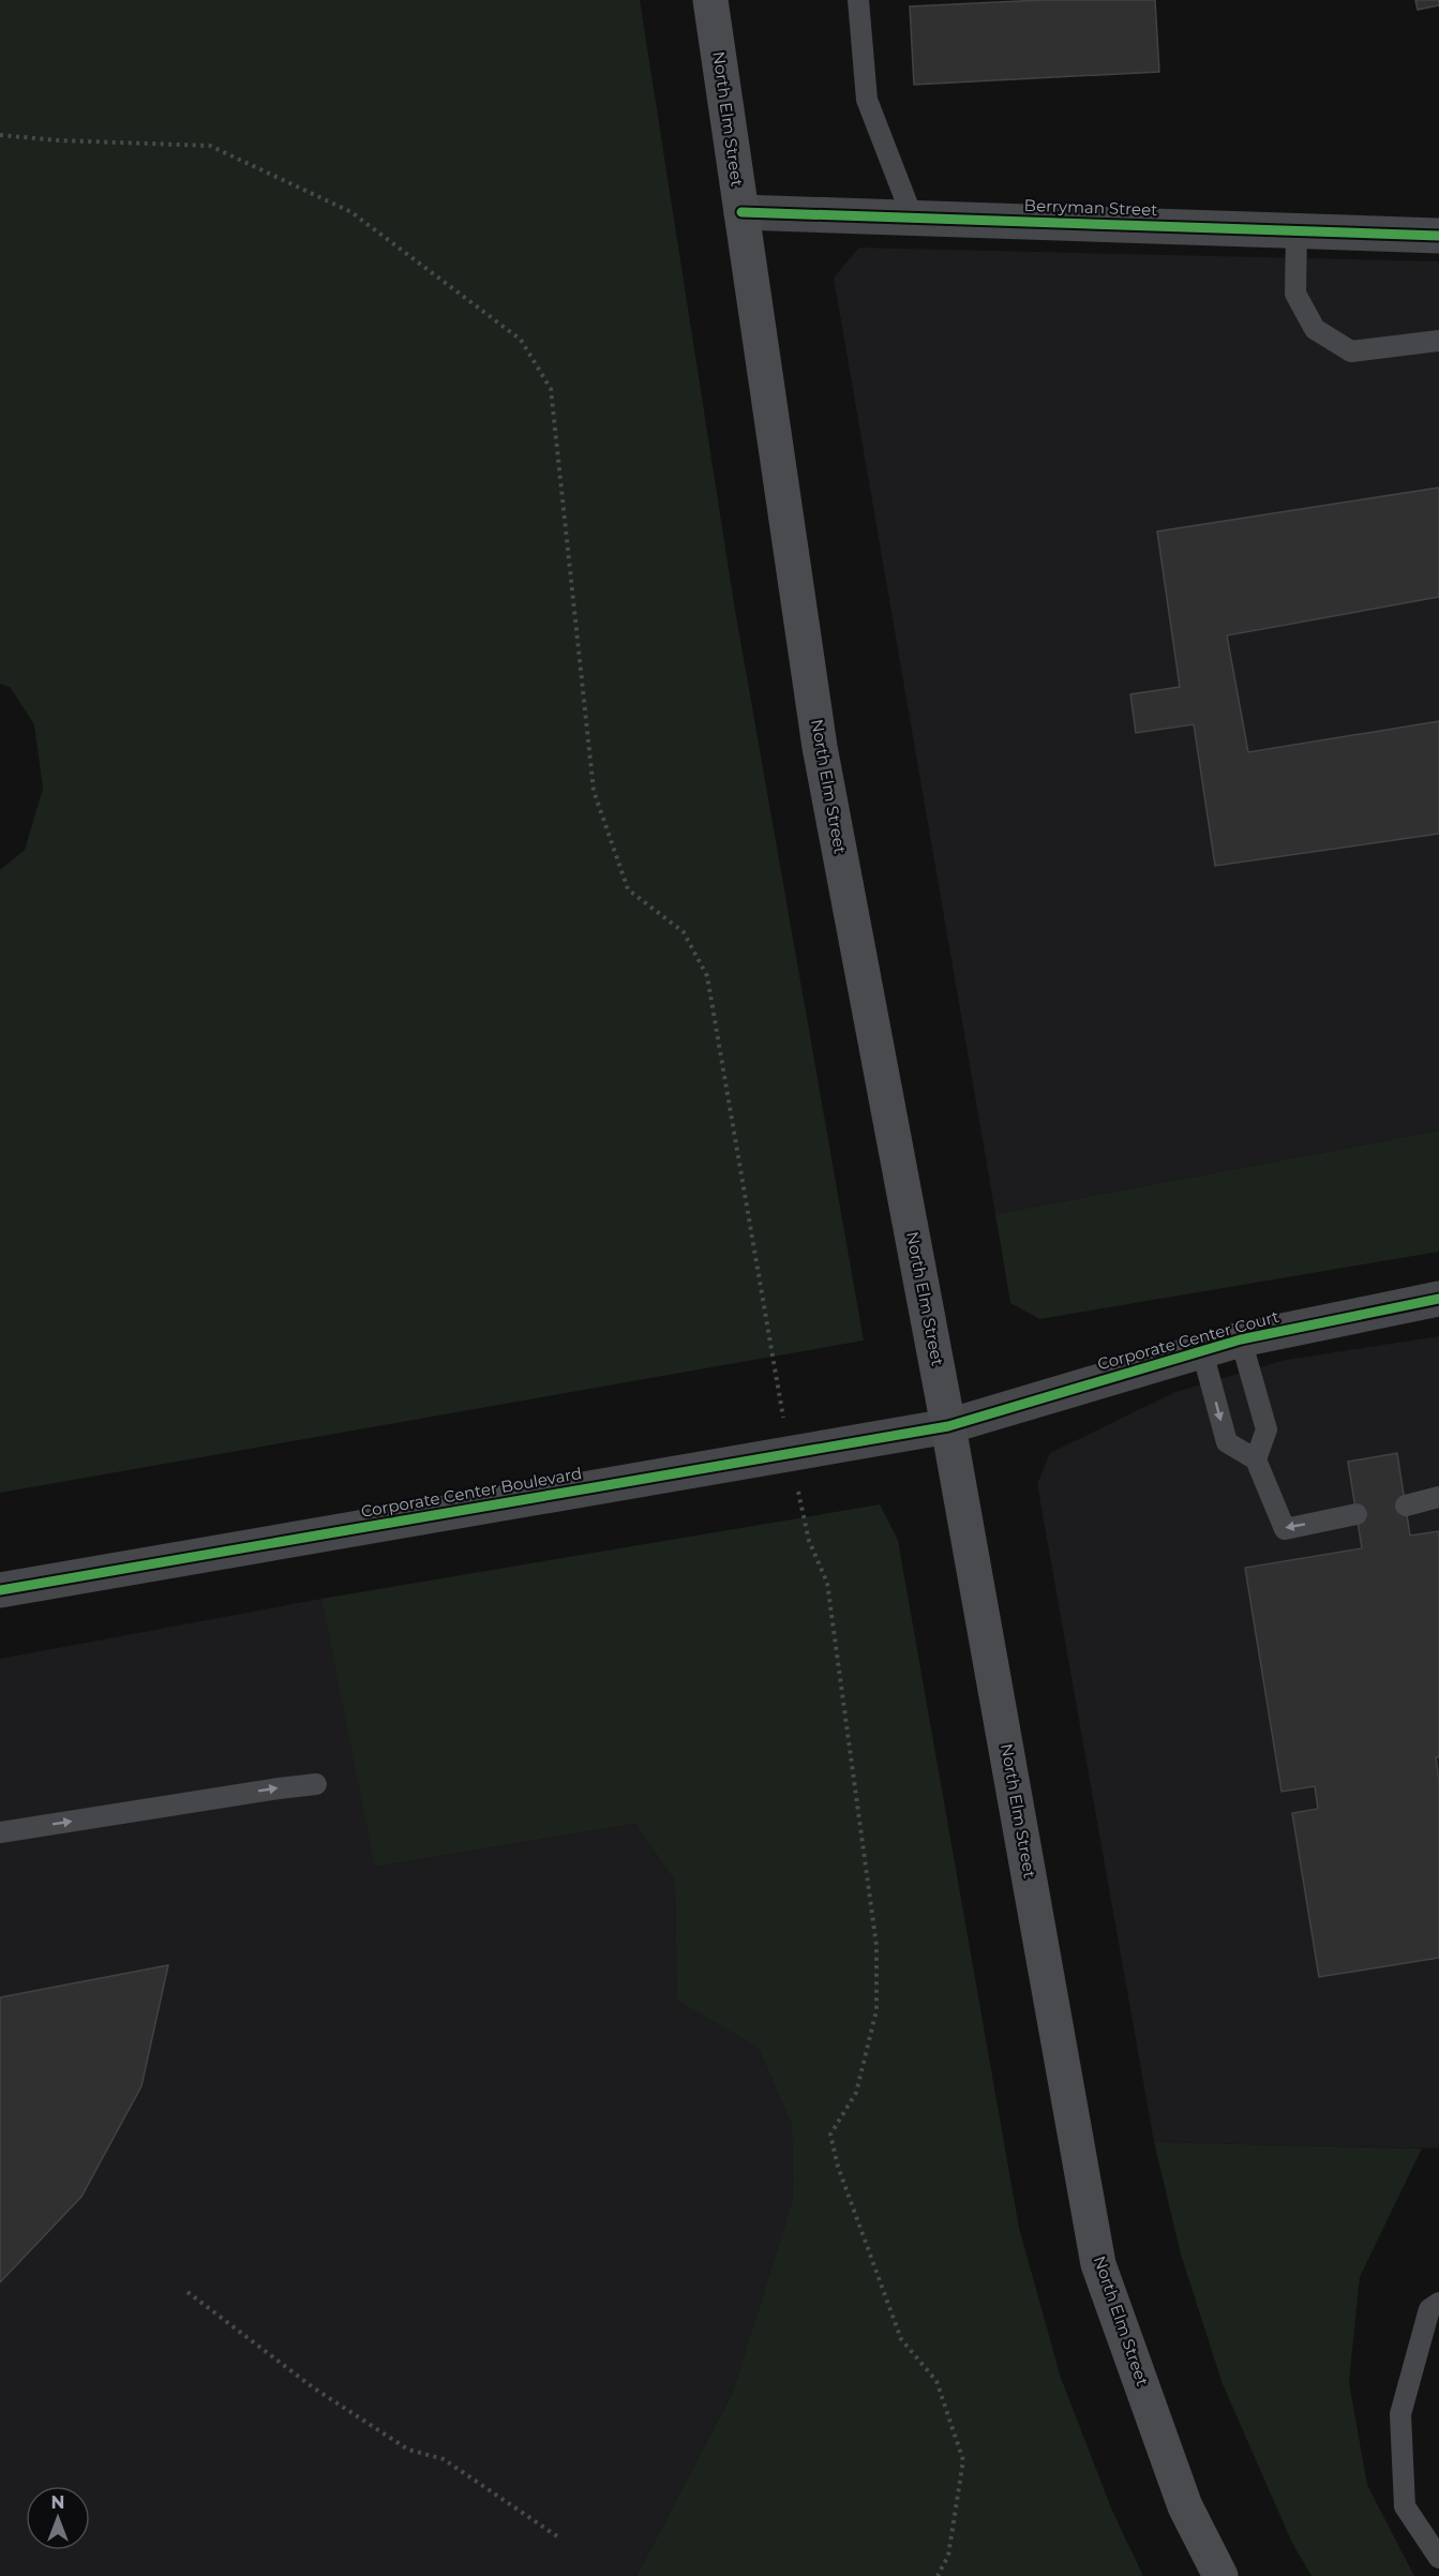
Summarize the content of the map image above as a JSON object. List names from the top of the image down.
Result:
{
  "streets": {
    "main road": ["North Elm Street"],
    "street": ["Berryman Street", "Corporate Center Court", "Corporate Center Boulevard"]
  },
  "crossings": [
    ["North Elm Street", "Berryman Street"],
    ["North Elm Street", "Corporate Center Court"],
    ["North Elm Street", "Corporate Center Boulevard"],
    ["Corporate Center Court", "Corporate Center Boulevard"]
  ],
  "north": "top"
}
